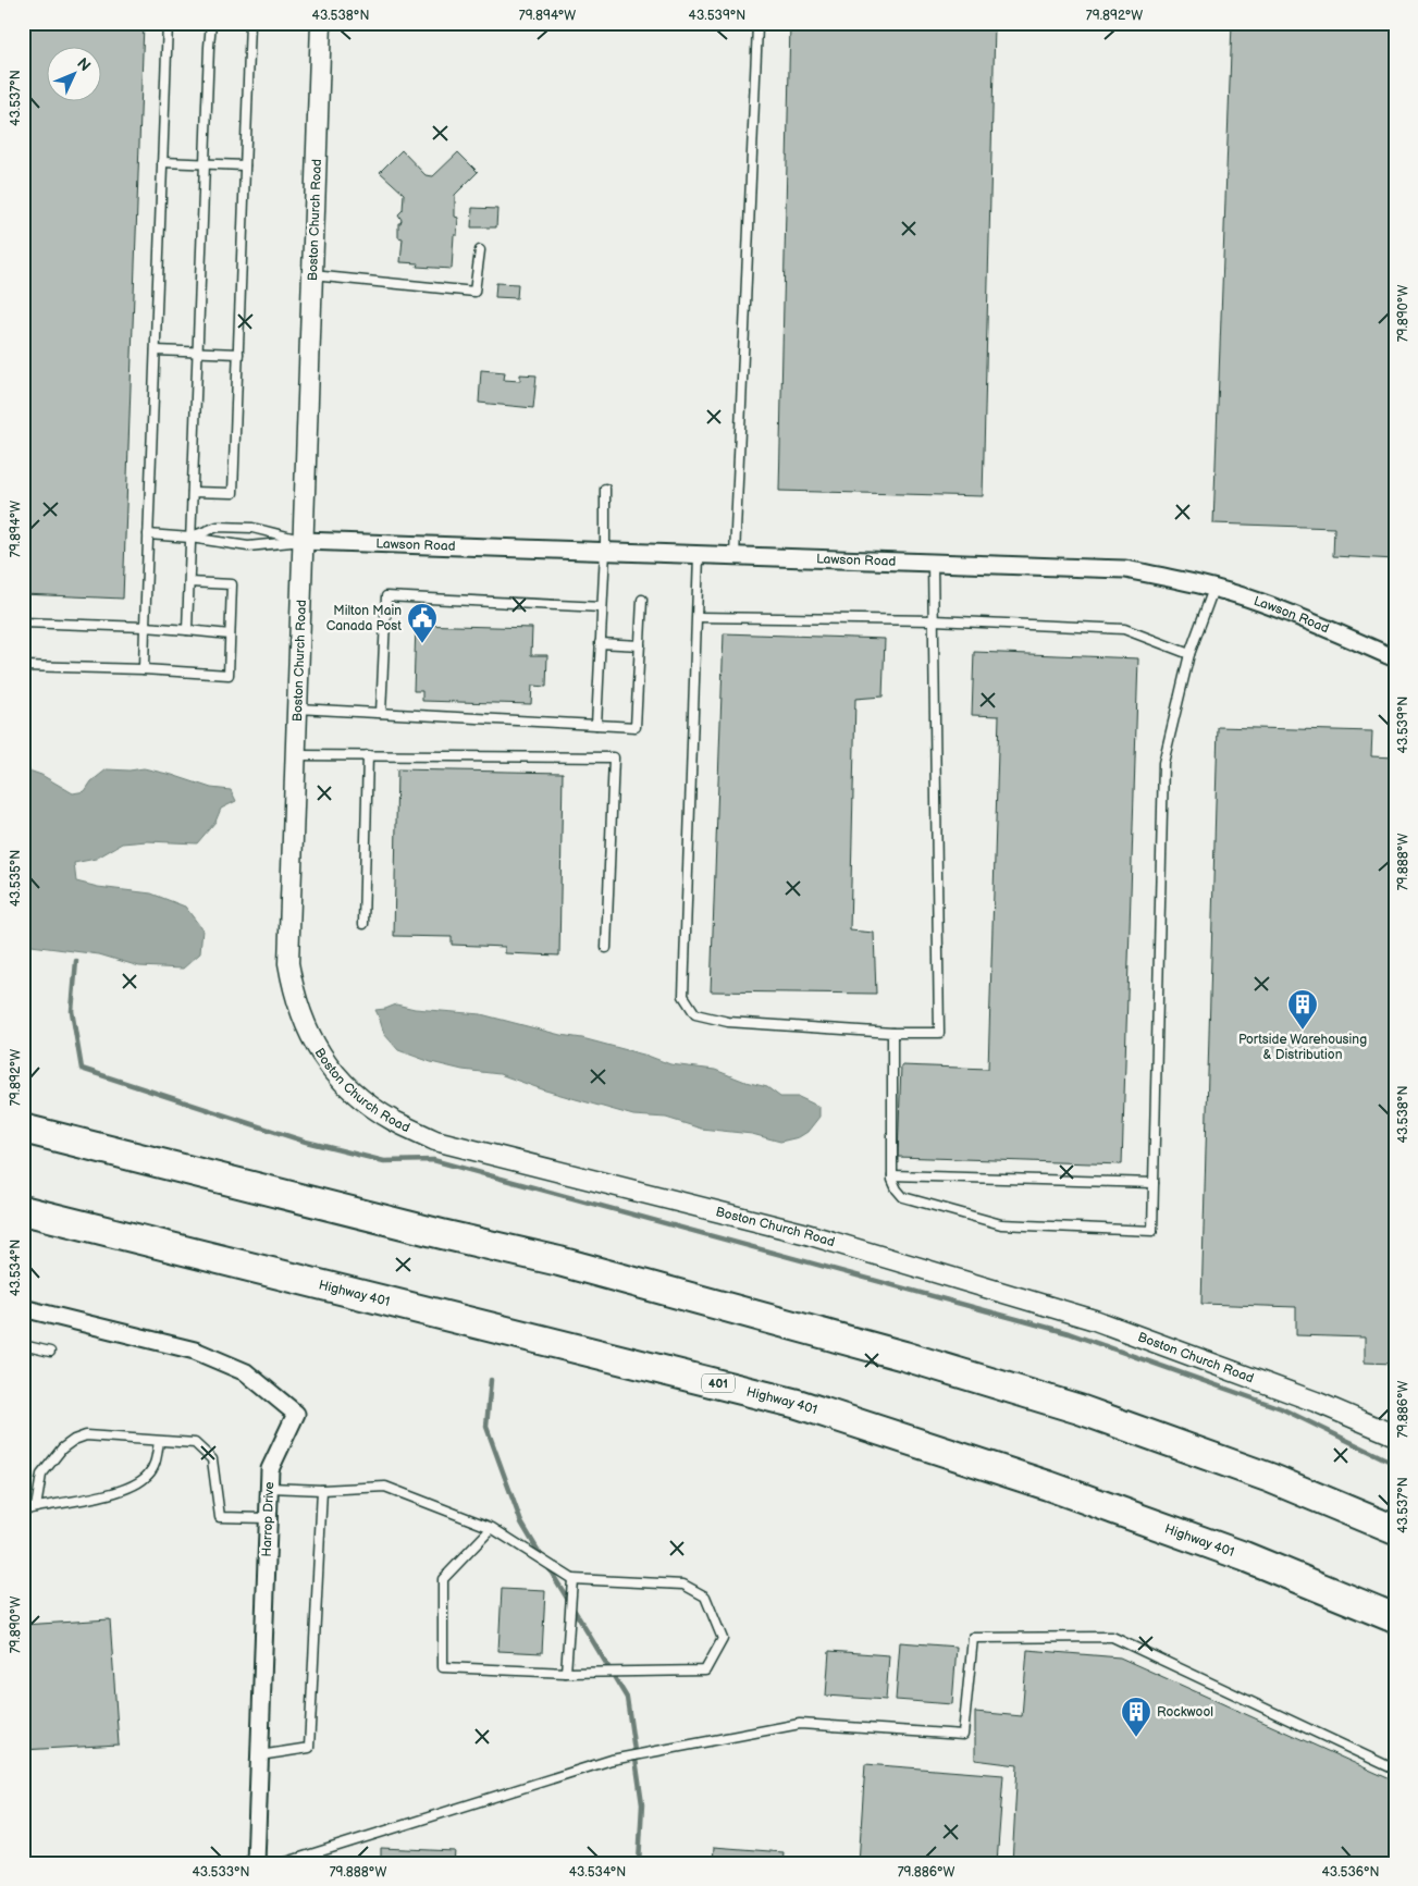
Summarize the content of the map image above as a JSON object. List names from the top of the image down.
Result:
{
  "streets": {
    "highway": ["Highway 401", "401"],
    "street": ["Boston Church Road", "Lawson Road", "Harrop Drive"]
  },
  "crossings": [
    ["Boston Church Road", "Lawson Road"]
  ],
  "places": {
    "public building": ["Milton Main Canada Post"],
    "building": ["Portside Warehousing & Distribution", "Rockwool"]
  },
  "north": "top right",
  "coordinates": [
    "43.538°N",
    "79.894°W",
    "43.539°N",
    "79.892°W",
    "43.537°N",
    "79.890°W",
    "79.888°W",
    "43.535°N",
    "43.534°N",
    "79.886°W",
    "43.533°N",
    "43.536°N"
  ]
}
